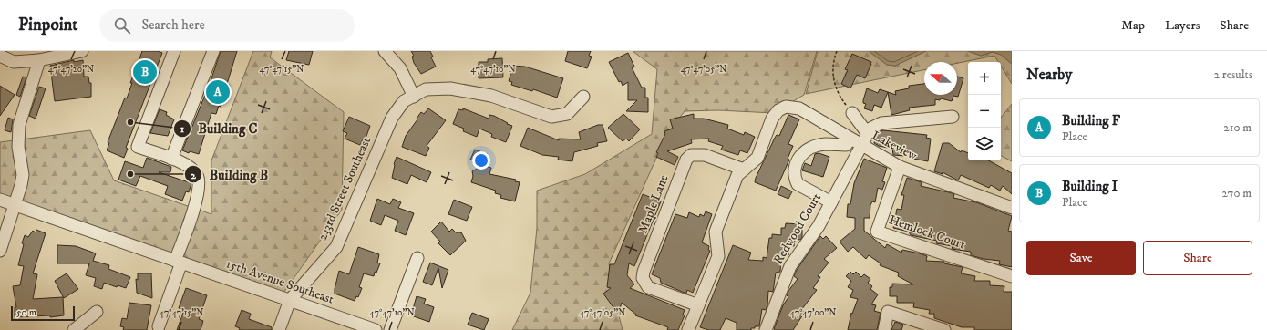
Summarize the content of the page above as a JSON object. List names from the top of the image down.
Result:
{
  "streets": {
    "street": [
      "Lakeview",
      "233rd Street Southeast",
      "Maple Lane",
      "Redwood Court",
      "Hemlock Court",
      "15th Avenue Southeast"
    ]
  },
  "crossings": [
    ["Lakeview", "Maple Lane"],
    ["Lakeview", "Redwood Court"],
    ["Lakeview", "Hemlock Court"],
    ["233rd Street Southeast", "15th Avenue Southeast"]
  ],
  "places": ["Building C", "Building B"],
  "scale_bar": "50 m",
  "north": "left",
  "page": {
    "header": "Pinpoint",
    "search": "Search here",
    "nav": ["Map", "Layers", "Share"],
    "heading": ["Nearby", "2 results"],
    "pins": ["B", "A"],
    "map_buttons": ["+", "−"],
    "list": [
      {
        "mark": "A",
        "name": "Building F",
        "note": "Place",
        "value": "210 m"
      },
      {
        "mark": "B",
        "name": "Building I",
        "note": "Place",
        "value": "270 m"
      }
    ],
    "buttons": ["Save", "Share"],
    "scale": "50 m"
  },
  "coordinates": [
    "47°47'15\"N",
    "47°47'10\"N",
    "47°47'05\"N",
    "47°47'20\"N",
    "47°47'00\"N"
  ]
}
